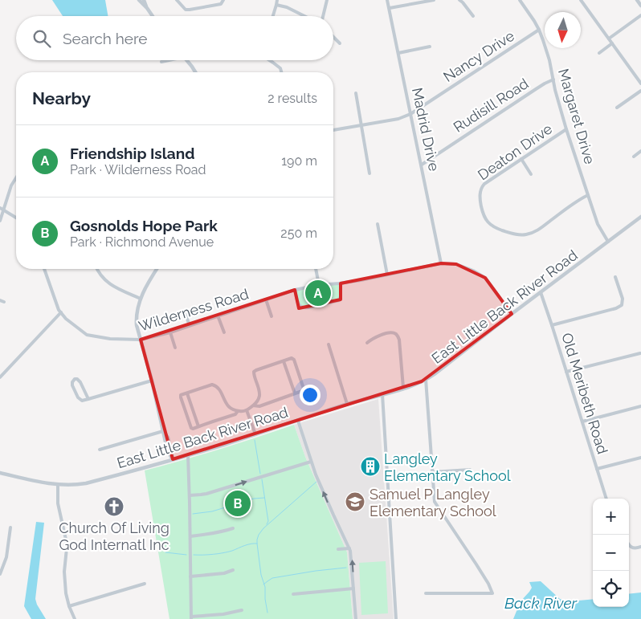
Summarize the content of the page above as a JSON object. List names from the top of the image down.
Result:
{
  "streets": {
    "street": [
      "Nancy Drive",
      "Rudisill Road",
      "Margaret Drive",
      "Madrid Drive",
      "Deaton Drive",
      "East Little Back River Road",
      "Wilderness Road",
      "Old Meribeth Road"
    ]
  },
  "crossings": [
    ["Nancy Drive", "Margaret Drive"],
    ["Nancy Drive", "Madrid Drive"],
    ["Rudisill Road", "Margaret Drive"],
    ["Rudisill Road", "Madrid Drive"],
    ["Margaret Drive", "Deaton Drive"],
    ["Margaret Drive", "East Little Back River Road"],
    ["Madrid Drive", "Wilderness Road"],
    ["East Little Back River Road", "Wilderness Road"],
    ["East Little Back River Road", "Old Meribeth Road"]
  ],
  "water": ["Back River"],
  "places": {
    "building": ["Langley Elementary School"],
    "school or university": ["Samuel P Langley Elementary School"],
    "church": ["Church Of Living God Internatl Inc"]
  },
  "north": "bottom",
  "page": {
    "search": "Search here",
    "heading": ["Nearby", "2 results"],
    "list": [
      {
        "mark": "A",
        "name": "Friendship Island",
        "note": "Park · Wilderness Road",
        "value": "190 m"
      },
      {
        "mark": "B",
        "name": "Gosnolds Hope Park",
        "note": "Park · Richmond Avenue",
        "value": "250 m"
      }
    ],
    "pins": ["A", "B"],
    "map_buttons": ["+", "−"]
  }
}
